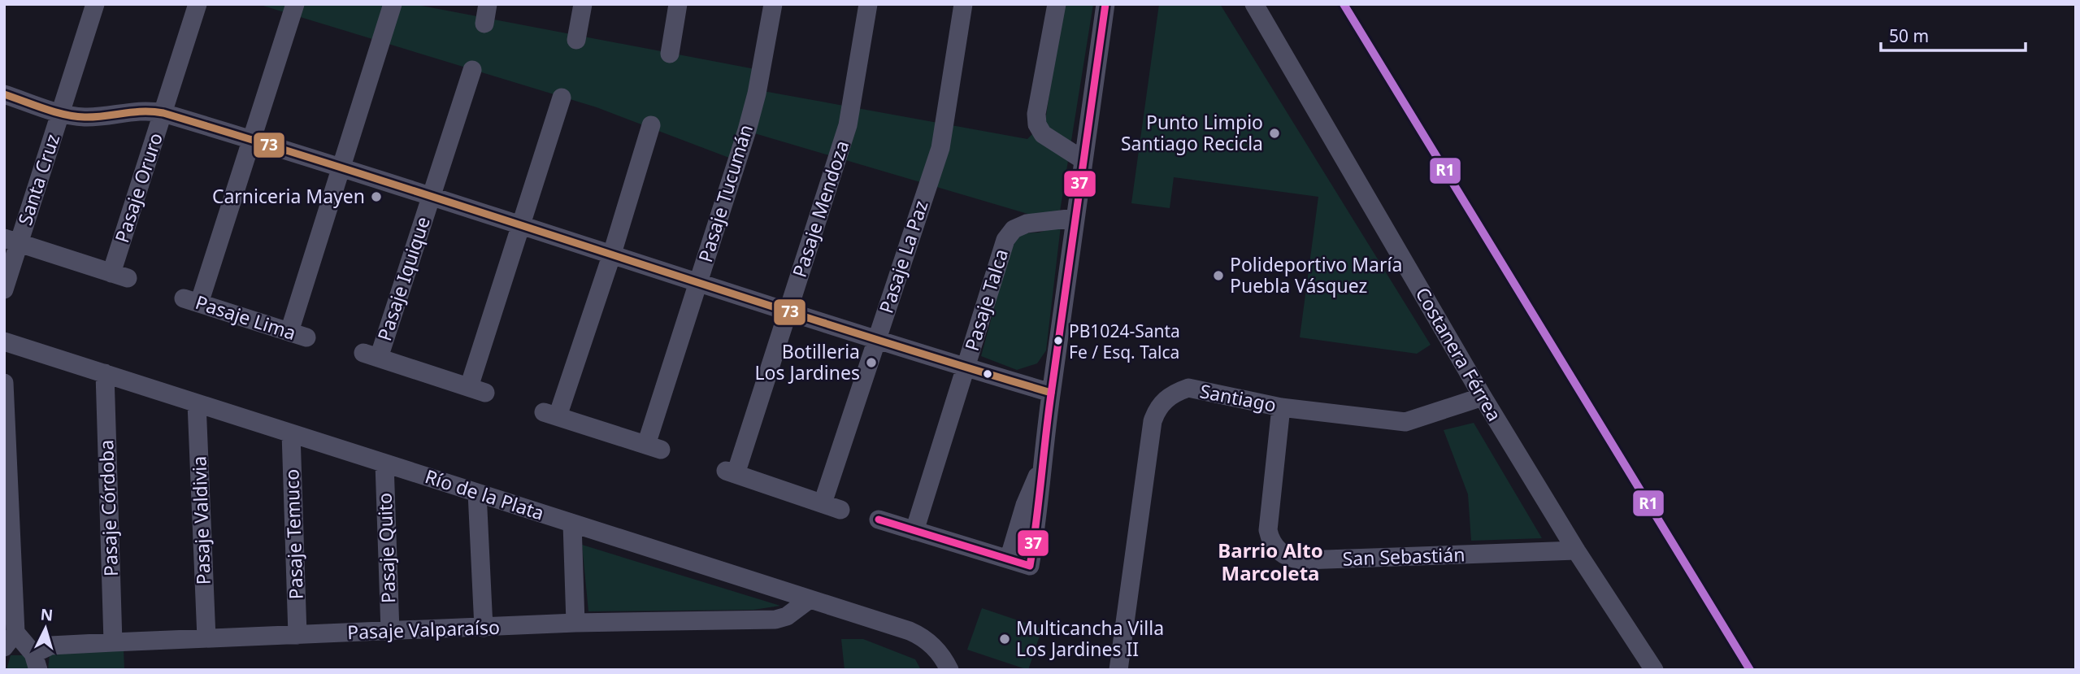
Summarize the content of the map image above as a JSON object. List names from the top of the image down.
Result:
{
  "streets": {
    "street": [
      "Santa Cruz",
      "Pasaje Oruro",
      "Pasaje Tucumán",
      "Pasaje Mendoza",
      "Pasaje La Paz",
      "Pasaje Iquique",
      "Pasaje Talca",
      "Pasaje Lima",
      "Costanera Férrea",
      "Santiago",
      "Río de la Plata",
      "Pasaje Córdoba",
      "Pasaje Valdivia",
      "Pasaje Temuco",
      "Pasaje Quito",
      "San Sebastián",
      "Pasaje Valparaíso"
    ]
  },
  "crossings": [
    ["Santa Cruz", "Pasaje Oruro"],
    ["Pasaje Mendoza", "Pasaje La Paz"],
    ["Costanera Férrea", "Santiago"],
    ["Costanera Férrea", "San Sebastián"],
    ["Santiago", "San Sebastián"],
    ["Río de la Plata", "Pasaje Córdoba"],
    ["Río de la Plata", "Pasaje Valdivia"],
    ["Río de la Plata", "Pasaje Temuco"],
    ["Río de la Plata", "Pasaje Quito"],
    ["Río de la Plata", "Pasaje Valparaíso"],
    ["Pasaje Córdoba", "Pasaje Valparaíso"],
    ["Pasaje Valdivia", "Pasaje Valparaíso"],
    ["Pasaje Temuco", "Pasaje Valparaíso"],
    ["Pasaje Quito", "Pasaje Valparaíso"]
  ],
  "districts": ["Barrio Alto Marcoleta"],
  "places": [
    "Punto Limpio Santiago Recicla",
    "Carniceria Mayen",
    "Polideportivo María Puebla Vásquez",
    "PB1024-Santa Fe / Esq. Talca",
    "Botilleria Los Jardines",
    "Multicancha Villa Los Jardines II"
  ],
  "lines": ["transit line R1", "transit line 37", "transit line 73"],
  "scale_bar": "50 m",
  "north": "top"
}
